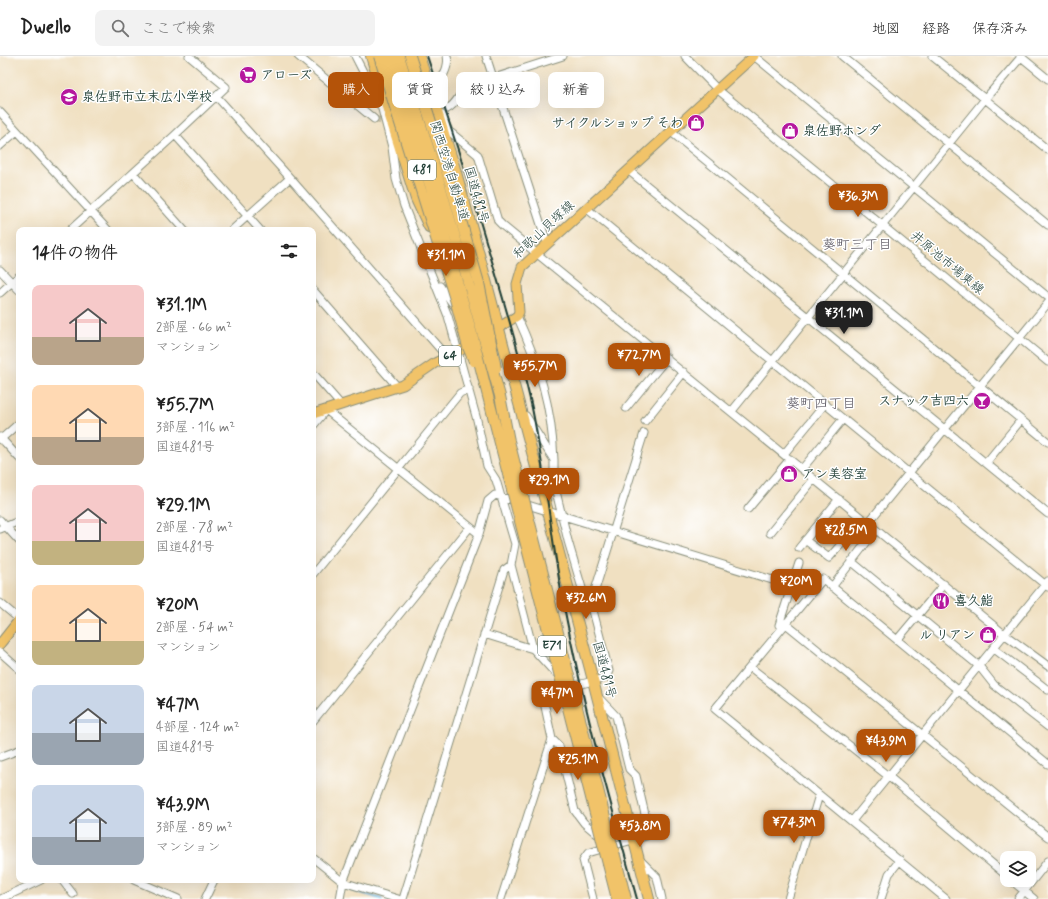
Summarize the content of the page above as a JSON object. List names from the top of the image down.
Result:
{
  "streets": {
    "highway": [
      "481",
      "関西空港自動車道",
      "国道481号",
      "E71"
    ],
    "main road": ["和歌山貝塚線", "64"],
    "street": ["井原池市場東線"]
  },
  "crossings": [
    ["481", "関西空港自動車道"],
    ["481", "国道481号"],
    ["481", "64"],
    ["国道481号", "64"],
    ["和歌山貝塚線", "井原池市場東線"],
    ["和歌山貝塚線", "64"]
  ],
  "districts": ["葵町三丁目", "葵町四丁目"],
  "places": {
    "supermarket": ["アローズ"],
    "school or university": ["泉佐野市立末広小学校"],
    "shop": [
      "サイクルショップ そわ",
      "泉佐野ホンダ",
      "アン美容室",
      "ル リアン"
    ],
    "bar": ["スナック吉四六"],
    "restaurant": ["喜久鮨"]
  },
  "page": {
    "header": "Dwello",
    "search": "ここで検索",
    "nav": ["地図", "経路", "保存済み"],
    "chip": [
      "購入",
      "賃貸",
      "絞り込み",
      "新着"
    ],
    "price": [
      "¥36.3M",
      "¥31.1M",
      "¥31.1M",
      "¥72.7M",
      "¥55.7M",
      "¥29.1M",
      "¥28.5M",
      "¥20M",
      "¥32.6M",
      "¥47M",
      "¥43.9M",
      "¥25.1M",
      "¥74.3M",
      "¥53.8M"
    ],
    "heading": "14件の物件",
    "list": [
      {
        "name": "¥31.1M",
        "note": "2部屋 · 66 m² · マンション"
      },
      {
        "name": "¥55.7M",
        "note": "3部屋 · 116 m² · 国道481号"
      },
      {
        "name": "¥29.1M",
        "note": "2部屋 · 78 m² · 国道481号"
      },
      {
        "name": "¥20M",
        "note": "2部屋 · 54 m² · マンション"
      },
      {
        "name": "¥47M",
        "note": "4部屋 · 124 m² · 国道481号"
      },
      {
        "name": "¥43.9M",
        "note": "3部屋 · 89 m² · マンション"
      }
    ]
  }
}
